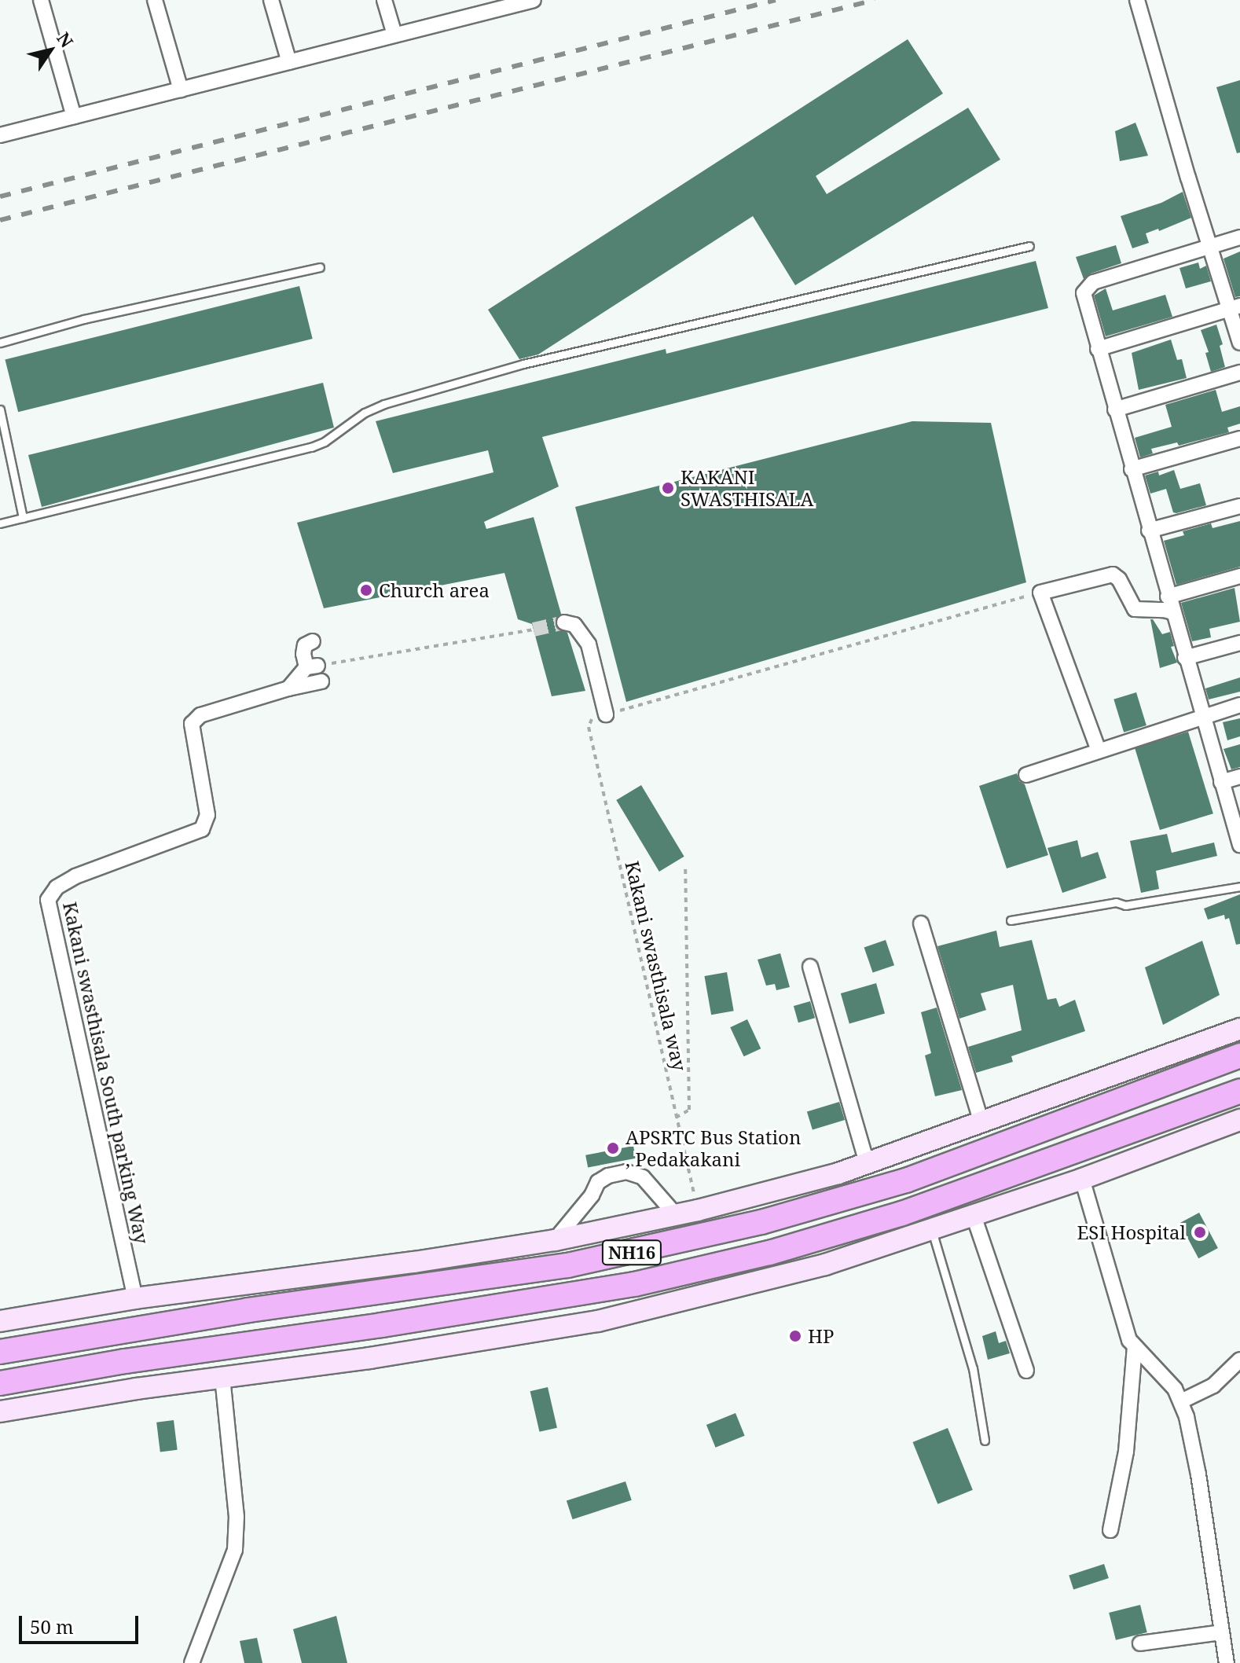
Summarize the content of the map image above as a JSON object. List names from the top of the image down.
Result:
{
  "streets": {
    "highway": ["NH16"],
    "street": ["Kakani swasthisala South parking Way"],
    "path": ["Kakani swasthisala way"]
  },
  "places": [
    "KAKANI SWASTHISALA",
    "Church area",
    "APSRTC Bus Station , Pedakakani",
    "ESI Hospital",
    "HP"
  ],
  "scale_bar": "50 m",
  "north": "top right"
}
